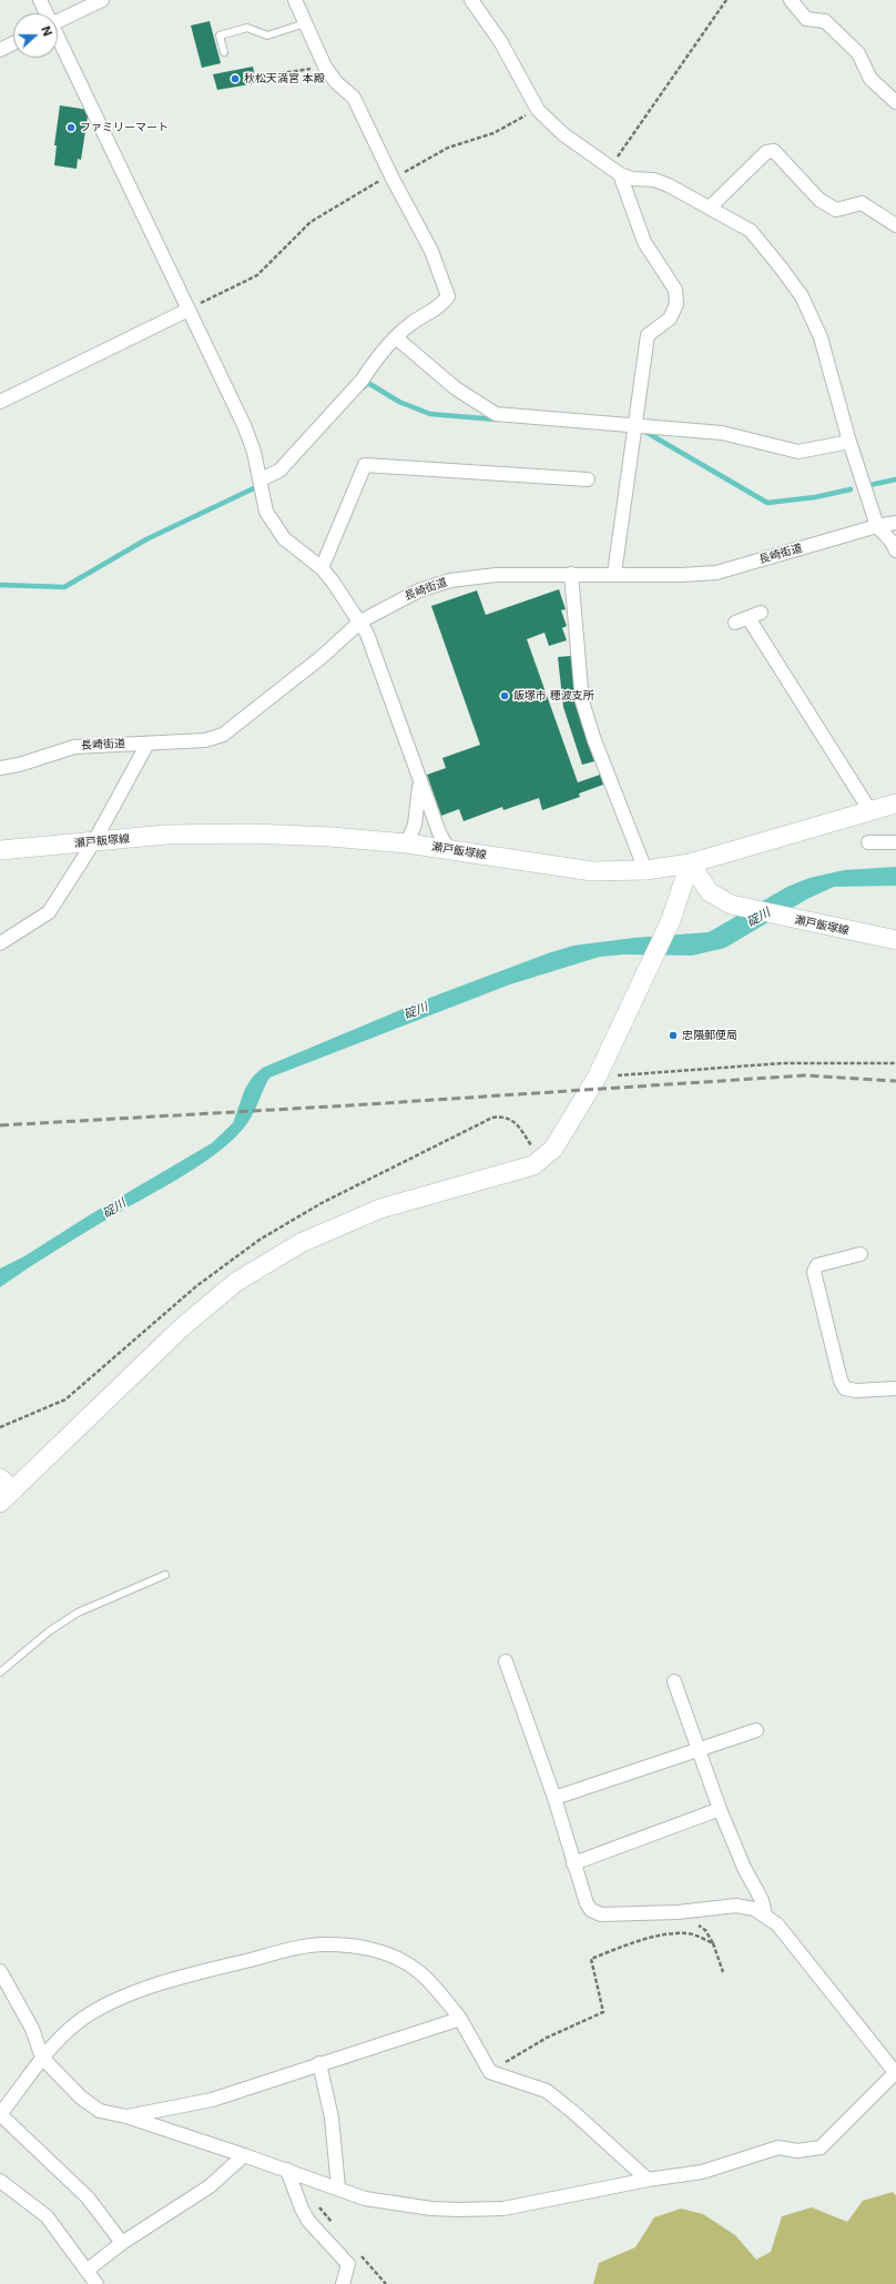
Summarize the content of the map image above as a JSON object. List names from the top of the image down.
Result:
{
  "streets": {
    "street": ["長崎街道", "瀬戸飯塚線"]
  },
  "water": ["碇川"],
  "places": [
    "秋松天満宮 本殿",
    "ファミリーマート",
    "飯塚市 穂波支所",
    "忠隈郵便局"
  ],
  "north": "right"
}
